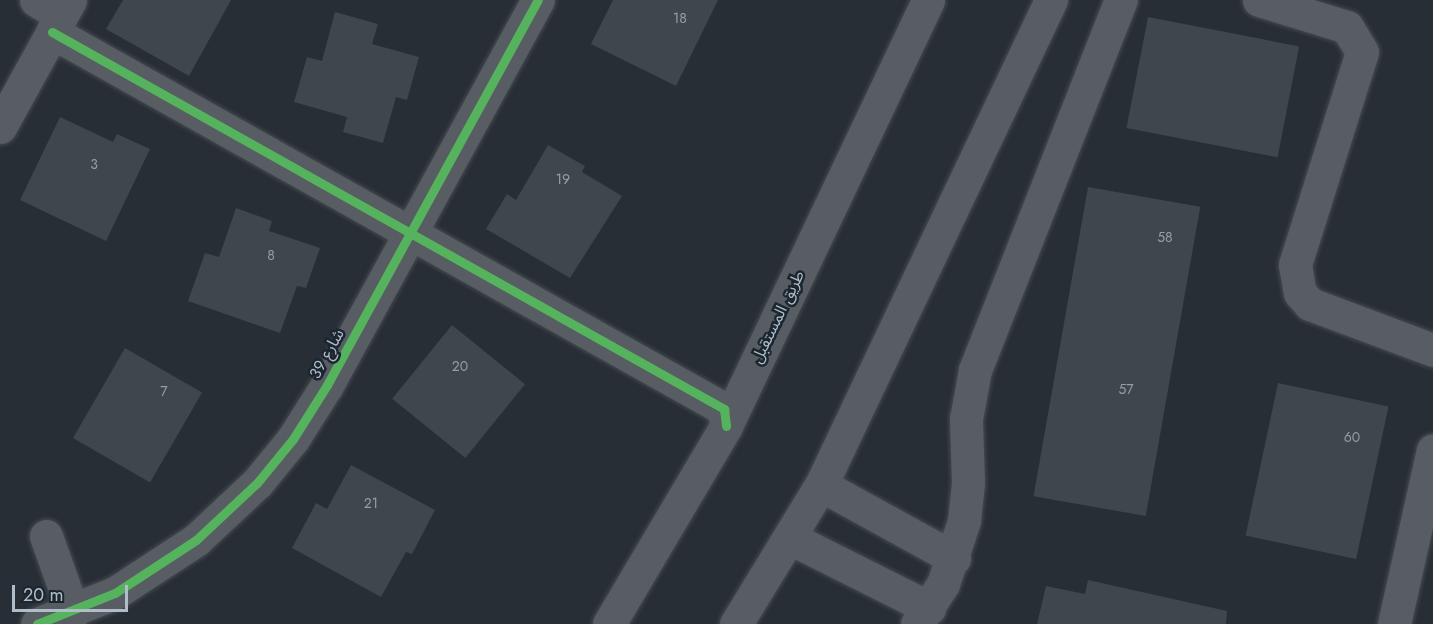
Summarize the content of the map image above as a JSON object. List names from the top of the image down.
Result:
{
  "streets": {
    "street": ["طريق المستقبل", "شارع 39"]
  },
  "house_numbers": [
    "18",
    "3",
    "19",
    "58",
    "8",
    "20",
    "57",
    "7",
    "60",
    "21"
  ],
  "scale_bar": "20 m"
}
